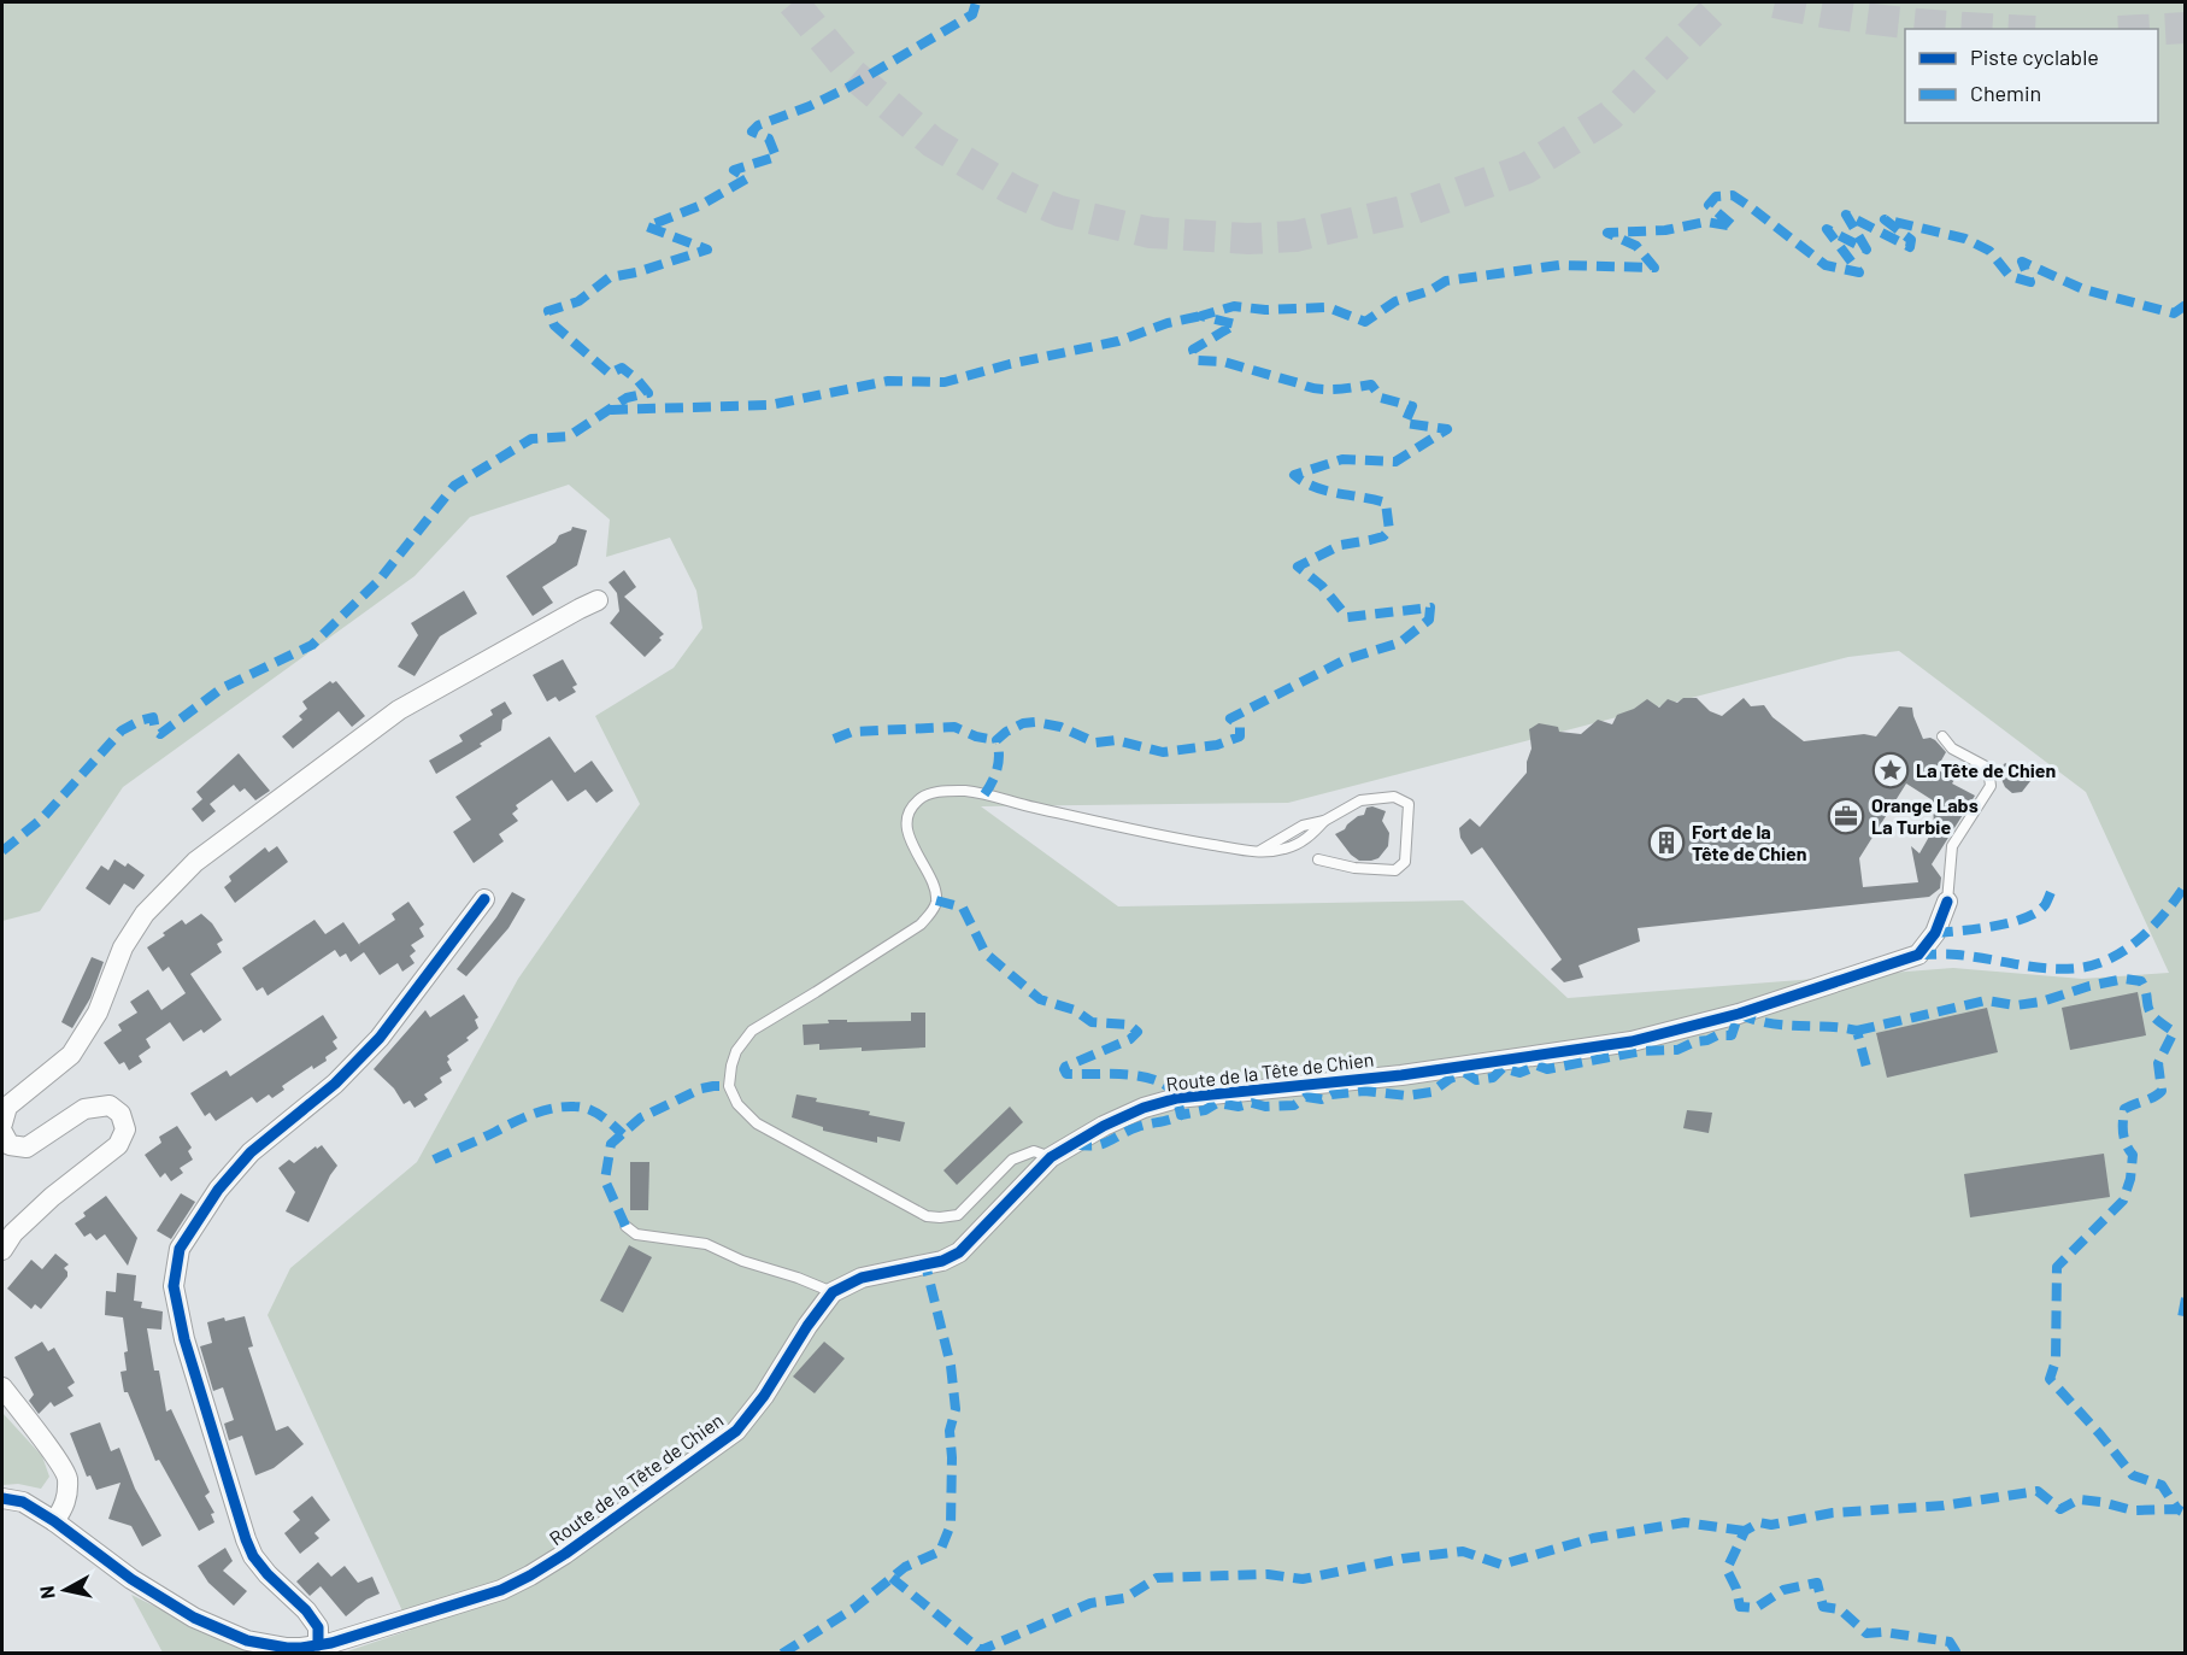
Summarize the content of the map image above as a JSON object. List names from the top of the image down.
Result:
{
  "streets": {
    "street": ["Route de la Tête de Chien"]
  },
  "places": {
    "place": ["La Tête de Chien"],
    "office": ["Orange Labs La Turbie"],
    "building": ["Fort de la Tête de Chien"]
  },
  "legend": ["Piste cyclable", "Chemin"],
  "north": "left"
}
